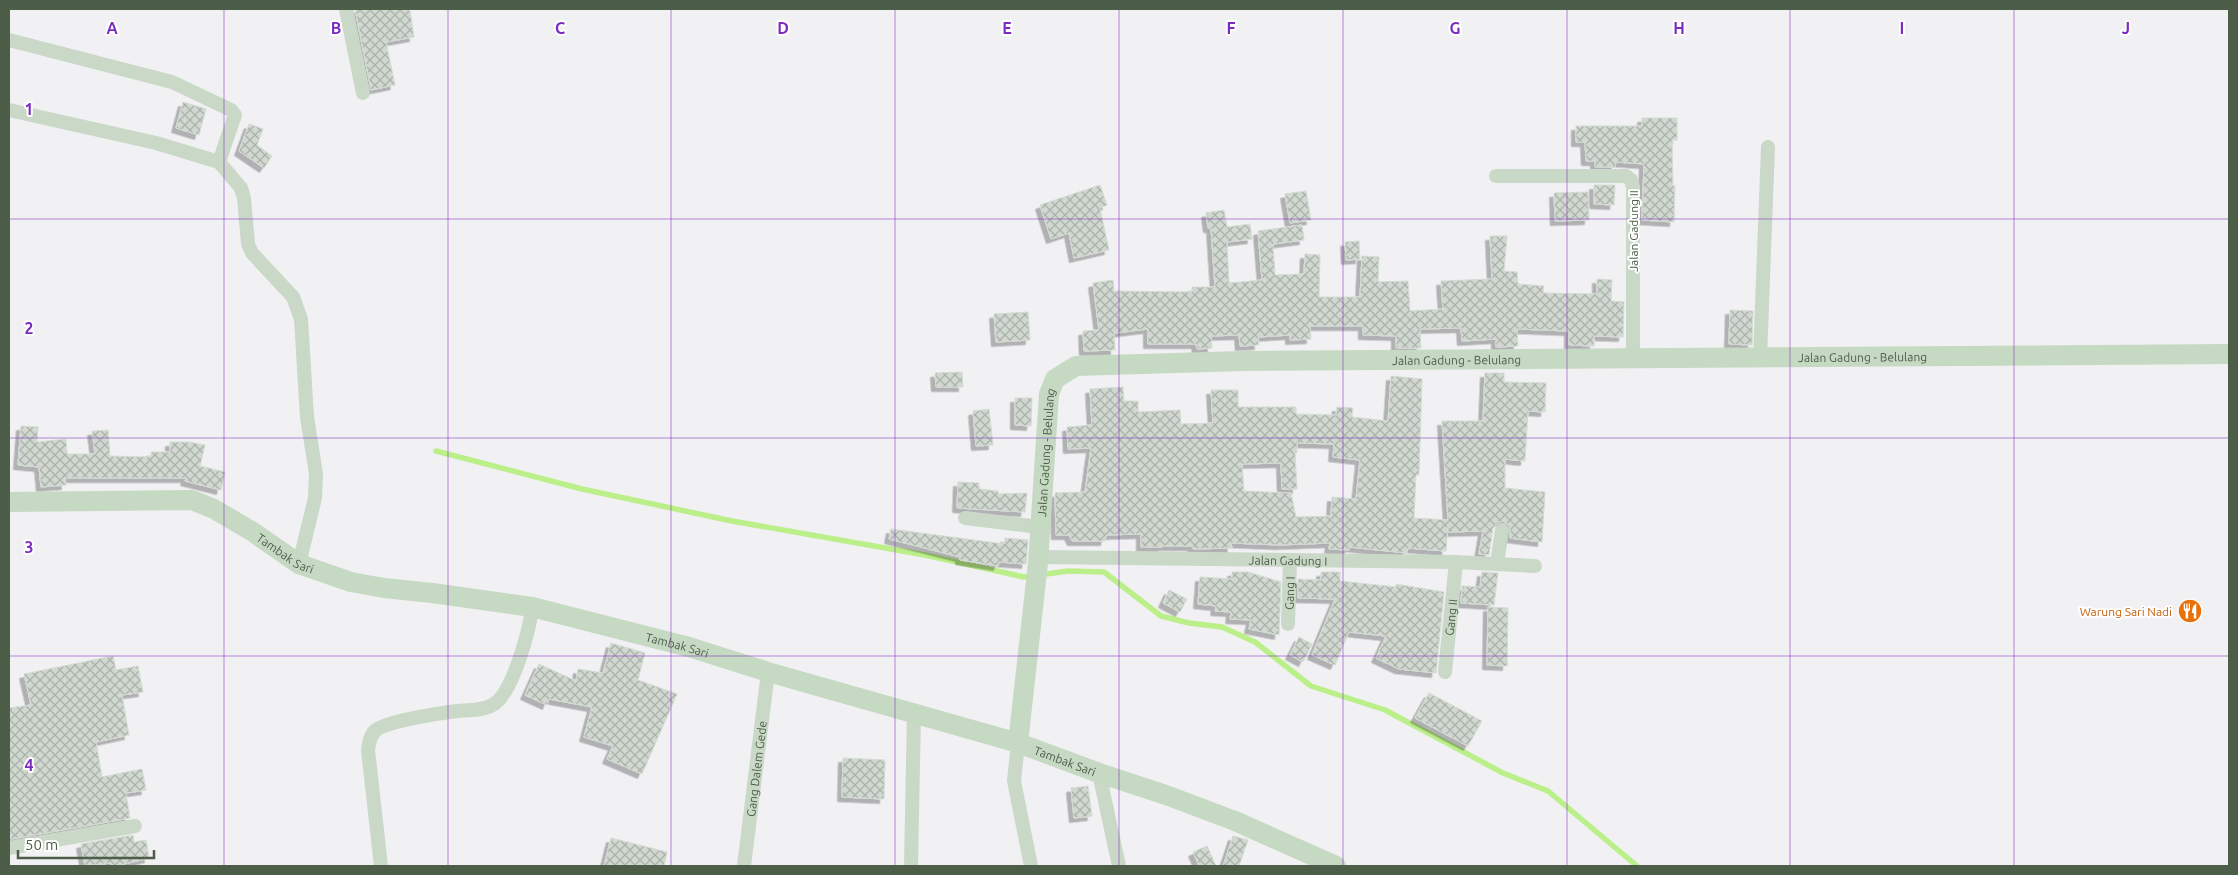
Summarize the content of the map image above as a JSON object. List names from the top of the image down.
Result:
{
  "streets": {
    "street": [
      "Jalan Gadung II",
      "Jalan Gadung - Belulang",
      "Tambak Sari",
      "Jalan Gadung I",
      "Gang I",
      "Gang II",
      "Gang Dalem Gede"
    ]
  },
  "crossings": [
    ["Jalan Gadung II", "Jalan Gadung - Belulang"],
    ["Jalan Gadung - Belulang", "Tambak Sari"],
    ["Jalan Gadung - Belulang", "Jalan Gadung I"],
    ["Tambak Sari", "Gang Dalem Gede"],
    ["Jalan Gadung I", "Gang I"],
    ["Jalan Gadung I", "Gang II"]
  ],
  "places": {
    "restaurant": ["Warung Sari Nadi"]
  },
  "scale_bar": "50 m",
  "grid": {
    "columns": [
      "A",
      "B",
      "C",
      "D",
      "E",
      "F",
      "G",
      "H",
      "I",
      "J"
    ],
    "rows": [
      "1",
      "2",
      "3",
      "4"
    ]
  }
}
